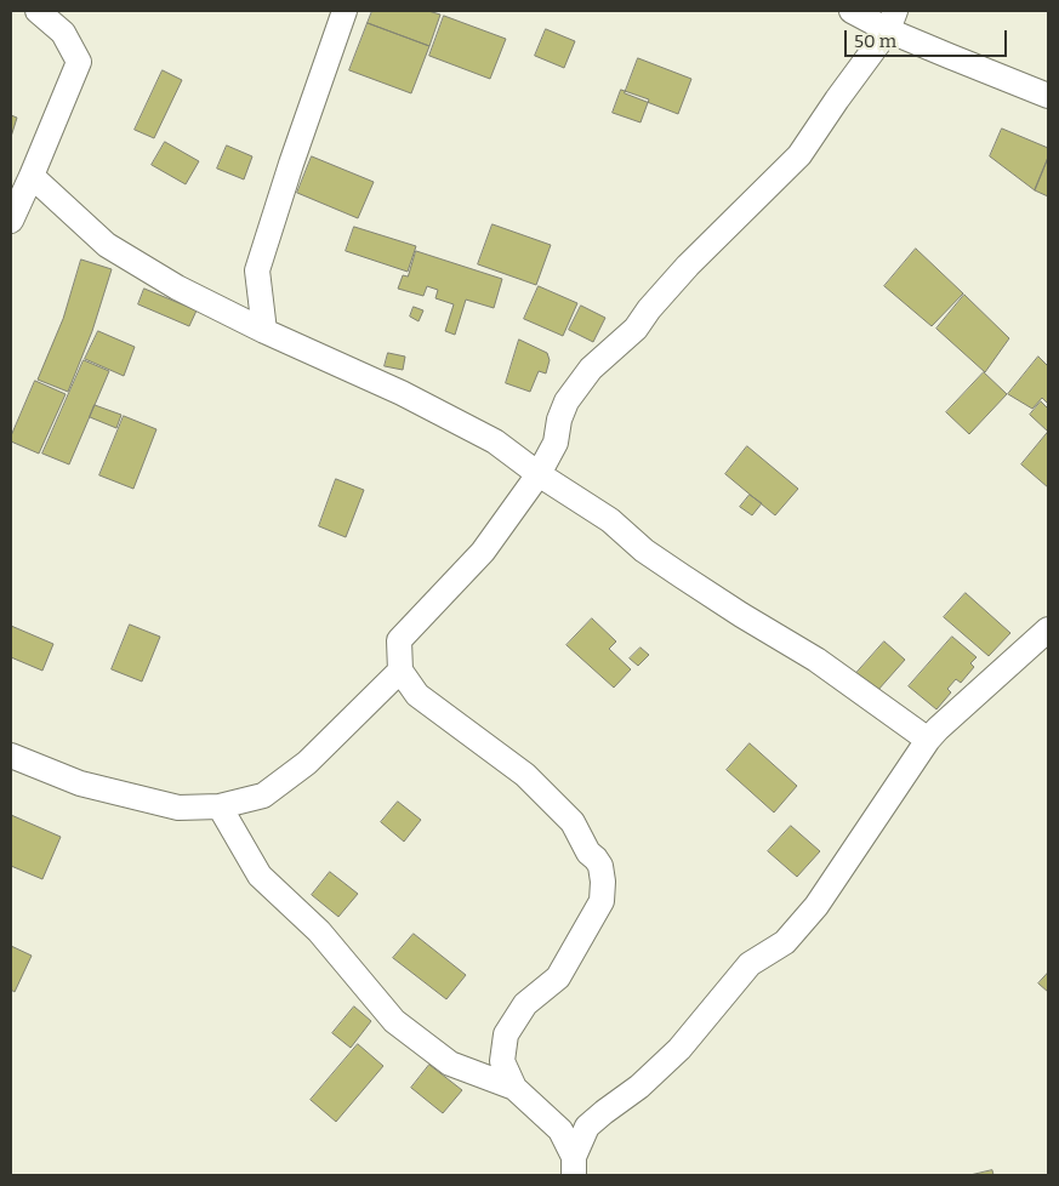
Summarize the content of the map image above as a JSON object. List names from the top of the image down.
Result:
{
  "scale_bar": "50 m"
}
